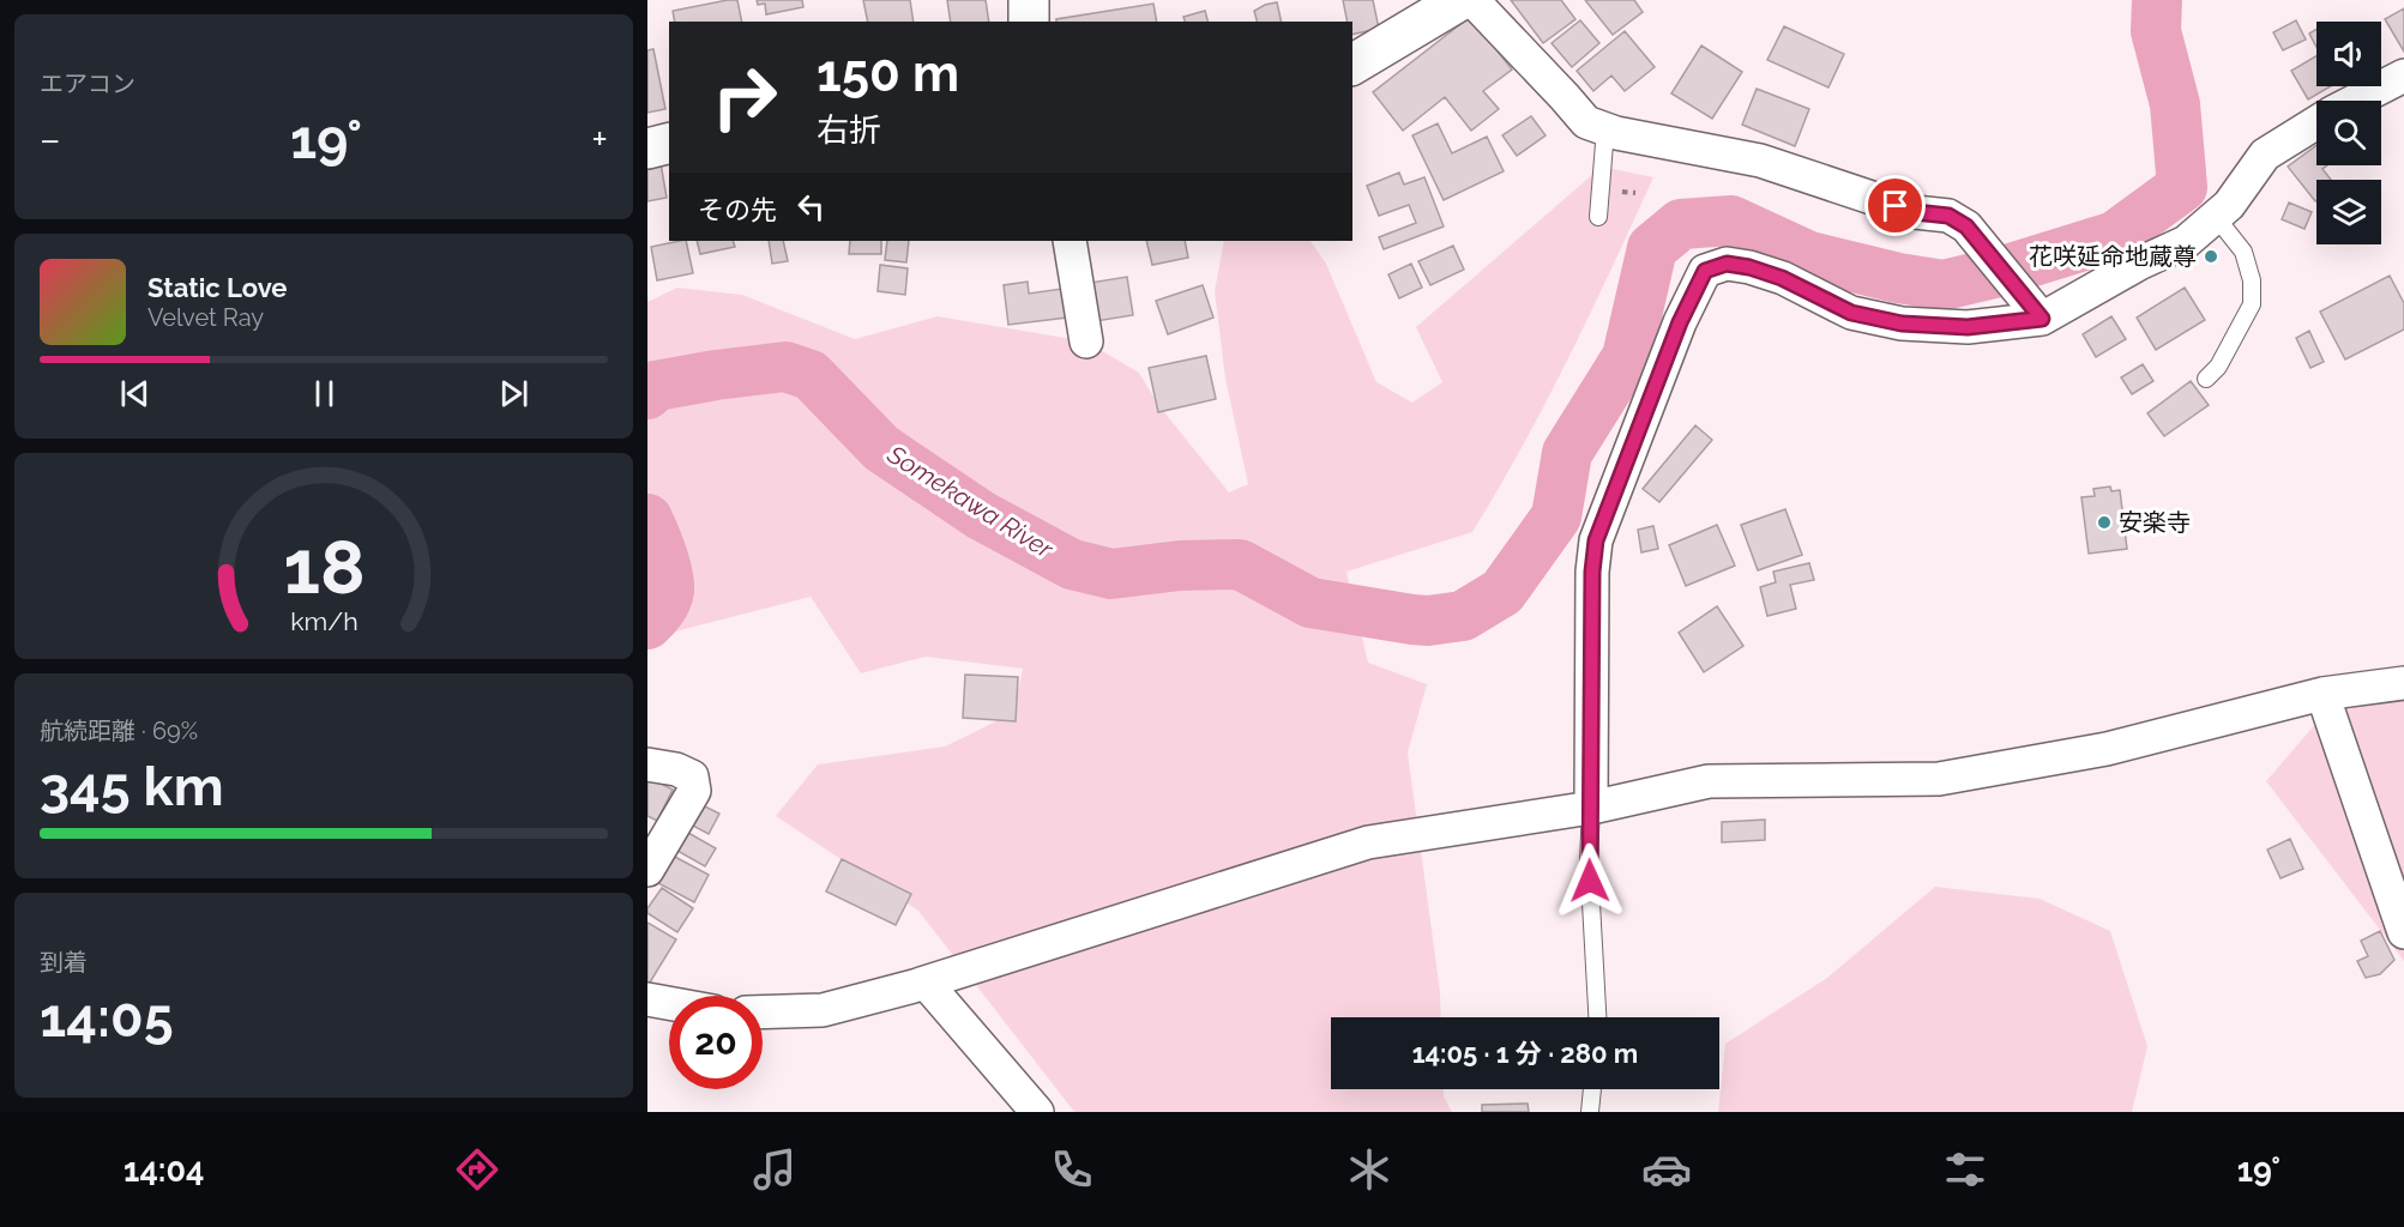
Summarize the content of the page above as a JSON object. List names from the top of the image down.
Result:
{
  "water": ["Somekawa River"],
  "places": ["花咲延命地蔵尊", "安楽寺"],
  "page": {
    "tile": [
      "エアコン",
      ["航続距離 · 69%", "345 km"],
      ["到着", "14:05"]
    ],
    "turn": ["150 m", "右折"],
    "heat": ["−", "19°", "+"],
    "then": "その先",
    "song": ["Static Love", "Velvet Ray"],
    "limit": "20",
    "trip": "14:05 · 1 分 · 280 m",
    "tabs": ["14:04", "19°"],
    "gauge": ["18", "km/h"]
  }
}
